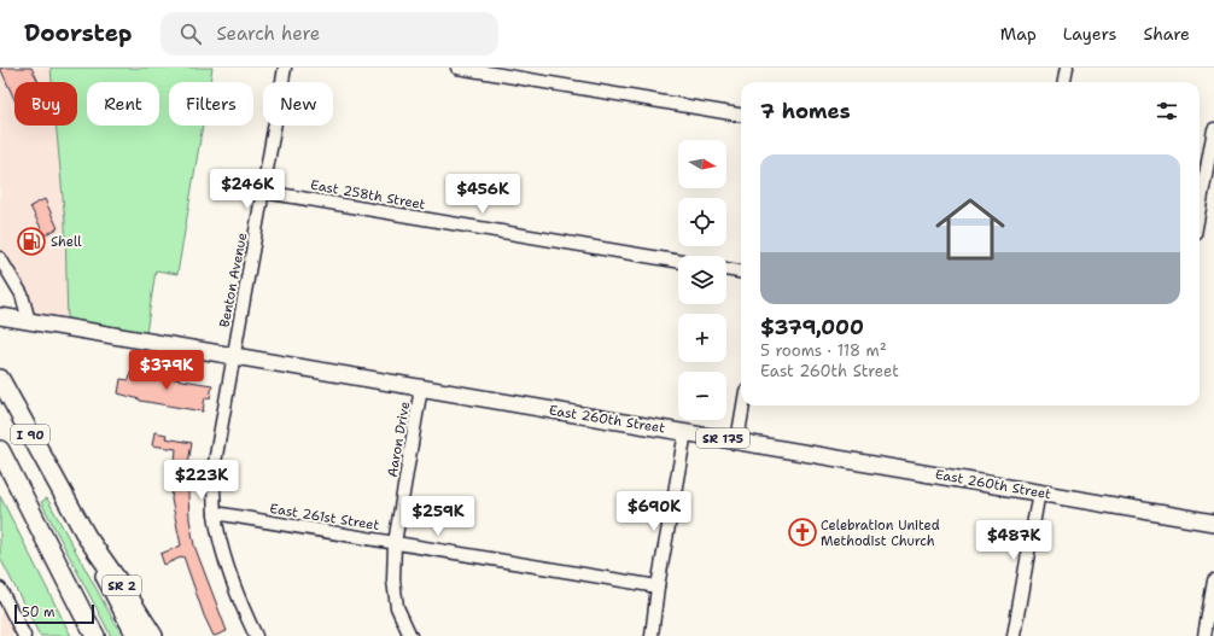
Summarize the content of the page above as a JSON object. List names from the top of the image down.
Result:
{
  "streets": {
    "highway": ["I 90", "SR 2"],
    "main road": ["East 260th Street", "SR 175"],
    "street": [
      "East 258th Street",
      "Benton Avenue",
      "Aaron Drive",
      "East 261st Street"
    ]
  },
  "crossings": [
    ["East 258th Street", "Benton Avenue"],
    ["Benton Avenue", "East 260th Street"],
    ["Benton Avenue", "East 261st Street"],
    ["East 260th Street", "Aaron Drive"],
    ["I 90", "SR 2"],
    ["Aaron Drive", "East 261st Street"]
  ],
  "places": {
    "fuel station": ["Shell"],
    "church": ["Celebration United Methodist Church"]
  },
  "scale_bar": "50 m",
  "north": "right",
  "page": {
    "header": "Doorstep",
    "search": "Search here",
    "nav": ["Map", "Layers", "Share"],
    "chip": [
      "Buy",
      "Rent",
      "Filters",
      "New"
    ],
    "heading": "7 homes",
    "map_buttons": ["+", "−"],
    "list": [
      {
        "name": "$379,000",
        "note": "5 rooms · 118 m² · East 260th Street"
      }
    ],
    "price": [
      "$246K",
      "$456K",
      "$379K",
      "$223K",
      "$690K",
      "$259K",
      "$487K"
    ],
    "scale": "50 m"
  }
}
